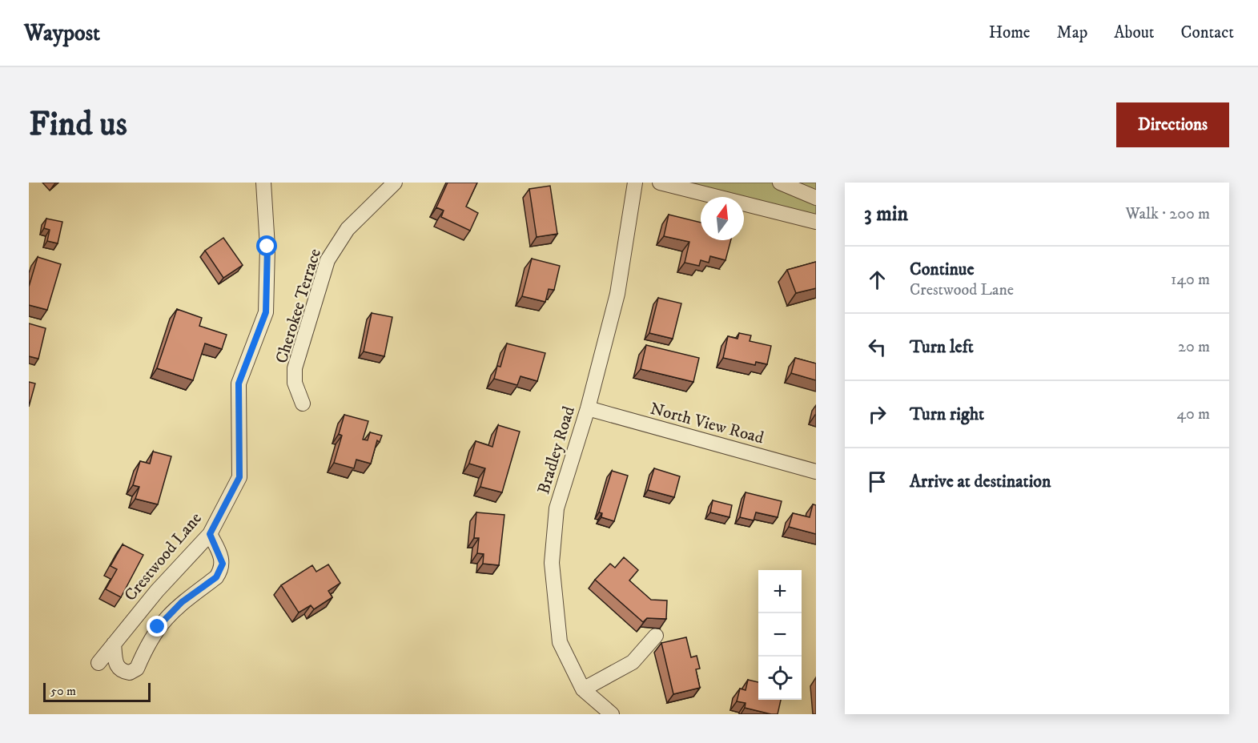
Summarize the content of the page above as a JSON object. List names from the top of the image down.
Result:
{
  "streets": {
    "street": [
      "Cherokee Terrace",
      "North View Road",
      "Bradley Road",
      "Crestwood Lane"
    ]
  },
  "crossings": [
    ["North View Road", "Bradley Road"]
  ],
  "scale_bar": "50 m",
  "north": "top",
  "page": {
    "header": "Waypost",
    "nav": [
      "Home",
      "Map",
      "About",
      "Contact"
    ],
    "buttons": "Directions",
    "title": "Find us",
    "heading": ["3 min", "Walk · 200 m"],
    "list": [
      ["Continue", "Crestwood Lane", "140 m"],
      ["Turn left", "20 m"],
      ["Turn right", "40 m"],
      "Arrive at destination"
    ],
    "map_buttons": ["+", "−"],
    "scale": "50 m"
  }
}
